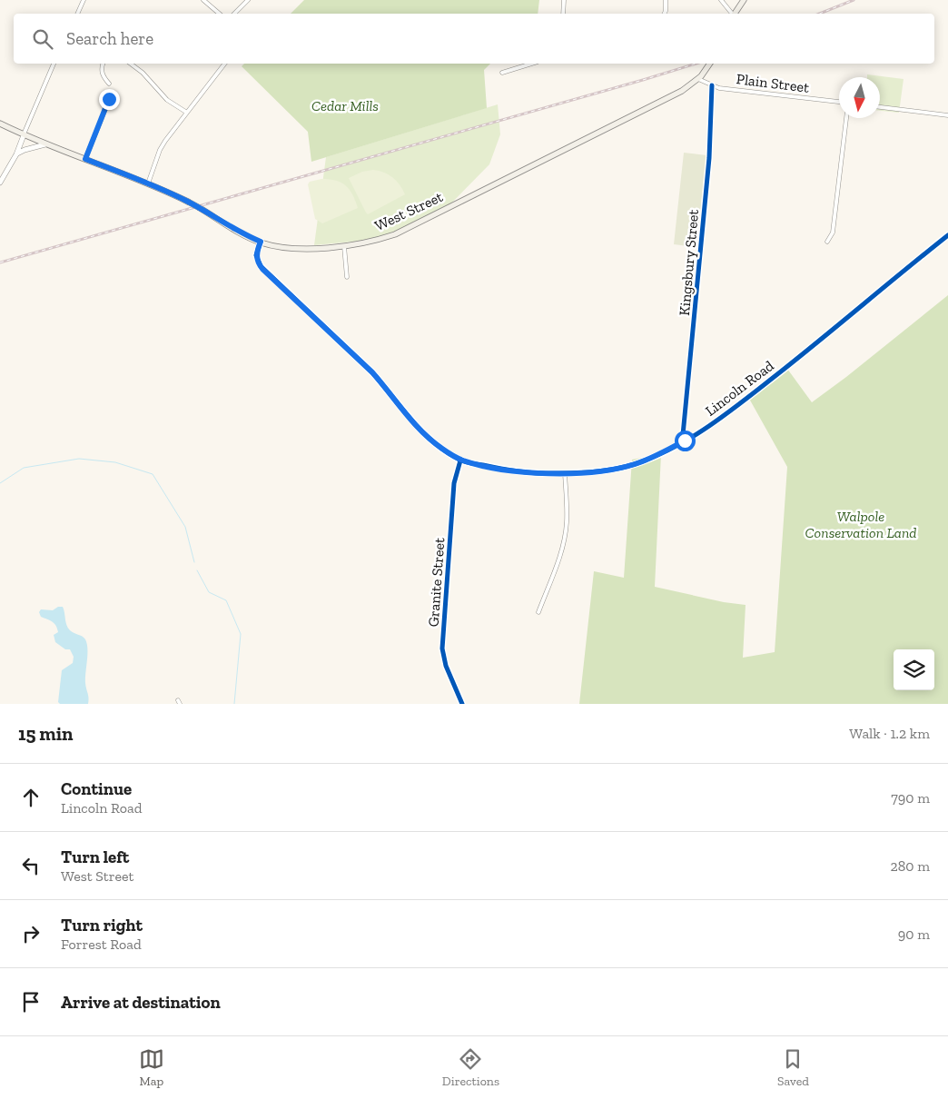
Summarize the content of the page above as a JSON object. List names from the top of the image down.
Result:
{
  "streets": {
    "main road": ["West Street"],
    "street": [
      "Plain Street",
      "Kingsbury Street",
      "Lincoln Road",
      "Granite Street"
    ]
  },
  "crossings": [
    ["Plain Street", "West Street"],
    ["Plain Street", "Kingsbury Street"],
    ["West Street", "Lincoln Road"],
    ["Kingsbury Street", "Lincoln Road"],
    ["Lincoln Road", "Granite Street"]
  ],
  "parks": ["Cedar Mills", "Walpole Conservation Land"],
  "north": "bottom",
  "page": {
    "search": "Search here",
    "heading": ["15 min", "Walk · 1.2 km"],
    "list": [
      ["Continue", "Lincoln Road", "790 m"],
      ["Turn left", "West Street", "280 m"],
      ["Turn right", "Forrest Road", "90 m"],
      "Arrive at destination"
    ],
    "nav": ["Map", "Directions", "Saved"]
  }
}
